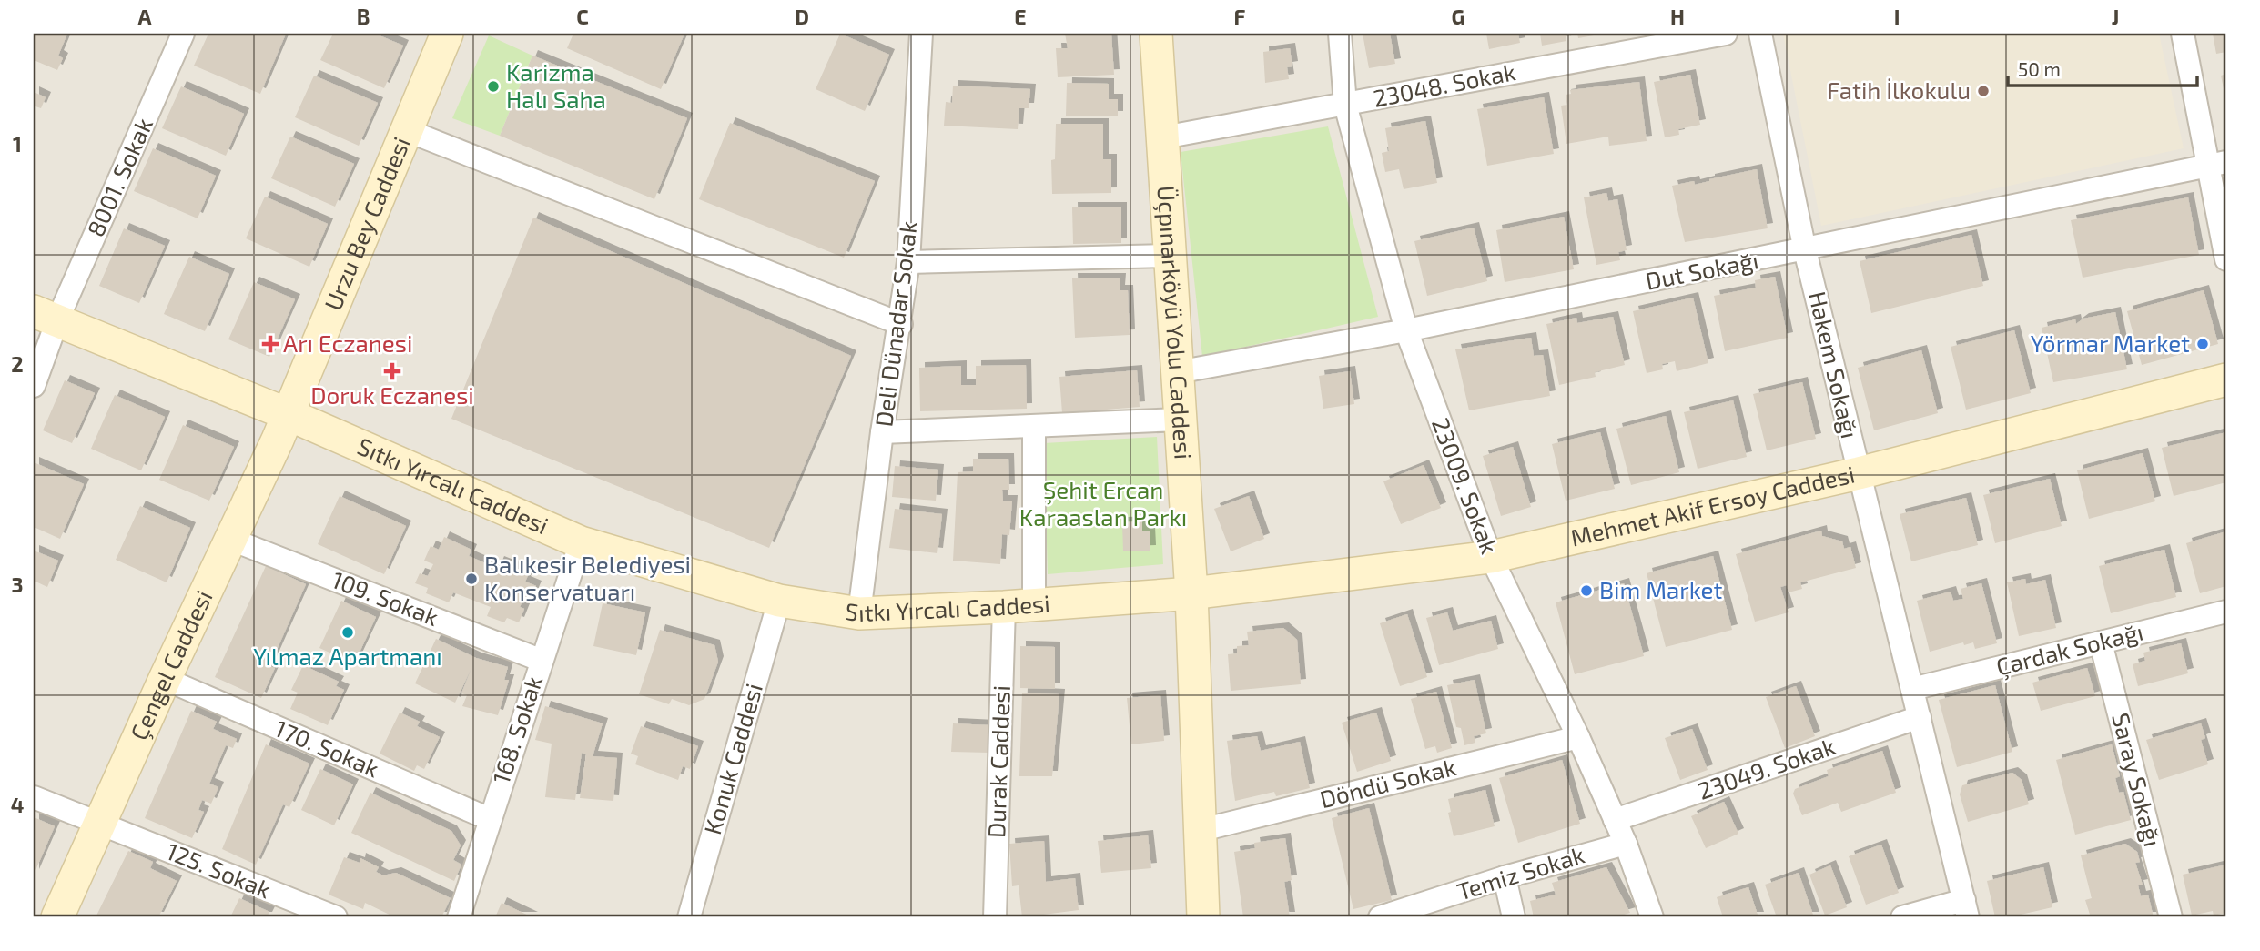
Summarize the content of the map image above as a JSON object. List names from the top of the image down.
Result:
{
  "streets": {
    "main road": [
      "Urzu Bey Caddesi",
      "Üçpınarköyü Yolu Caddesi",
      "Sıtkı Yırcalı Caddesi",
      "Mehmet Akif Ersoy Caddesi",
      "Çengel Caddesi"
    ],
    "street": [
      "23048. Sokak",
      "8001. Sokak",
      "Dut Sokağı",
      "Deli Dünadar Sokak",
      "Hakem Sokağı",
      "23009. Sokak",
      "109. Sokak",
      "Çardak Sokağı",
      "168. Sokak",
      "170. Sokak",
      "Konuk Caddesi",
      "Durak Caddesi",
      "23049. Sokak",
      "Saray Sokağı",
      "Döndü Sokak",
      "125. Sokak",
      "Temiz Sokak"
    ]
  },
  "crossings": [
    ["23048. Sokak", "Üçpınarköyü Yolu Caddesi"],
    ["23048. Sokak", "23009. Sokak"],
    ["8001. Sokak", "Sıtkı Yırcalı Caddesi"],
    ["Urzu Bey Caddesi", "Sıtkı Yırcalı Caddesi"],
    ["Urzu Bey Caddesi", "Çengel Caddesi"],
    ["Dut Sokağı", "Üçpınarköyü Yolu Caddesi"],
    ["Dut Sokağı", "Hakem Sokağı"],
    ["Dut Sokağı", "23009. Sokak"],
    ["Üçpınarköyü Yolu Caddesi", "Sıtkı Yırcalı Caddesi"],
    ["Üçpınarköyü Yolu Caddesi", "Mehmet Akif Ersoy Caddesi"],
    ["Üçpınarköyü Yolu Caddesi", "Döndü Sokak"],
    ["Deli Dünadar Sokak", "Sıtkı Yırcalı Caddesi"],
    ["Hakem Sokağı", "Mehmet Akif Ersoy Caddesi"],
    ["Hakem Sokağı", "Çardak Sokağı"],
    ["Hakem Sokağı", "23049. Sokak"],
    ["Sıtkı Yırcalı Caddesi", "Mehmet Akif Ersoy Caddesi"],
    ["Sıtkı Yırcalı Caddesi", "Çengel Caddesi"],
    ["Sıtkı Yırcalı Caddesi", "168. Sokak"],
    ["Sıtkı Yırcalı Caddesi", "Konuk Caddesi"],
    ["Sıtkı Yırcalı Caddesi", "Durak Caddesi"],
    ["23009. Sokak", "Mehmet Akif Ersoy Caddesi"],
    ["23009. Sokak", "23049. Sokak"],
    ["23009. Sokak", "Döndü Sokak"],
    ["23009. Sokak", "Temiz Sokak"],
    ["109. Sokak", "Çengel Caddesi"],
    ["109. Sokak", "168. Sokak"],
    ["Çardak Sokağı", "Saray Sokağı"],
    ["Çengel Caddesi", "170. Sokak"],
    ["Çengel Caddesi", "125. Sokak"],
    ["168. Sokak", "170. Sokak"]
  ],
  "parks": ["Şehit Ercan Karaaslan Parkı"],
  "places": {
    "other": [
      "Karizma Halı Saha",
      "Fatih İlkokulu",
      "Yörmar Market",
      "Balıkesir Belediyesi Konservatuarı",
      "Bim Market",
      "Yılmaz Apartmanı"
    ],
    "health": ["Arı Eczanesi", "Doruk Eczanesi"]
  },
  "scale_bar": "50 m",
  "grid": {
    "columns": [
      "A",
      "B",
      "C",
      "D",
      "E",
      "F",
      "G",
      "H",
      "I",
      "J"
    ],
    "rows": [
      "1",
      "2",
      "3",
      "4"
    ]
  }
}
